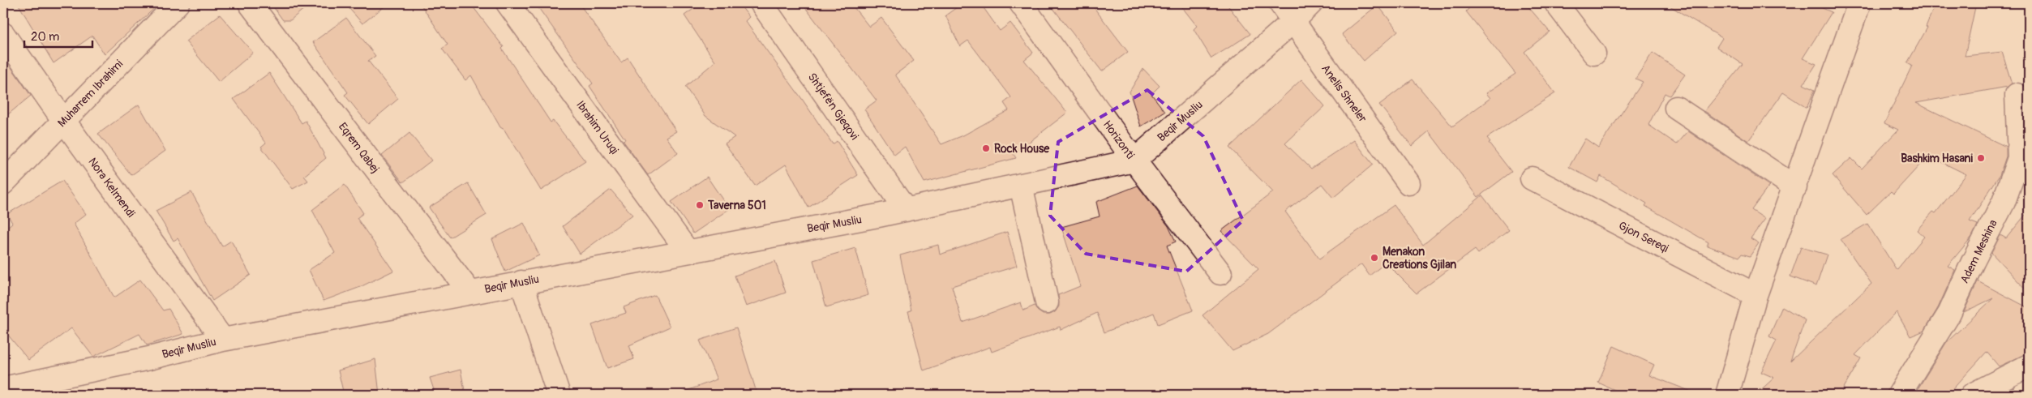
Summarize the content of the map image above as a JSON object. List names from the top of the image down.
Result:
{
  "streets": {
    "street": [
      "Muharrem Ibrahimi",
      "Anelis Shneler",
      "Shtjefën Gjeqovi",
      "Beqir Musliu",
      "Ibrahim Uruqi",
      "Horizonti",
      "Eqrem Qabej",
      "Nora Kelmendi",
      "Gjon Sereqi",
      "Adem Meshina"
    ]
  },
  "crossings": [
    ["Muharrem Ibrahimi", "Nora Kelmendi"],
    ["Anelis Shneler", "Beqir Musliu"],
    ["Shtjefën Gjeqovi", "Beqir Musliu"],
    ["Beqir Musliu", "Ibrahim Uruqi"],
    ["Beqir Musliu", "Horizonti"],
    ["Beqir Musliu", "Eqrem Qabej"],
    ["Beqir Musliu", "Nora Kelmendi"]
  ],
  "places": [
    "Rock House",
    "Bashkim Hasani",
    "Taverna 501",
    "Menakon Creations Gjilan"
  ],
  "scale_bar": "20 m"
}
